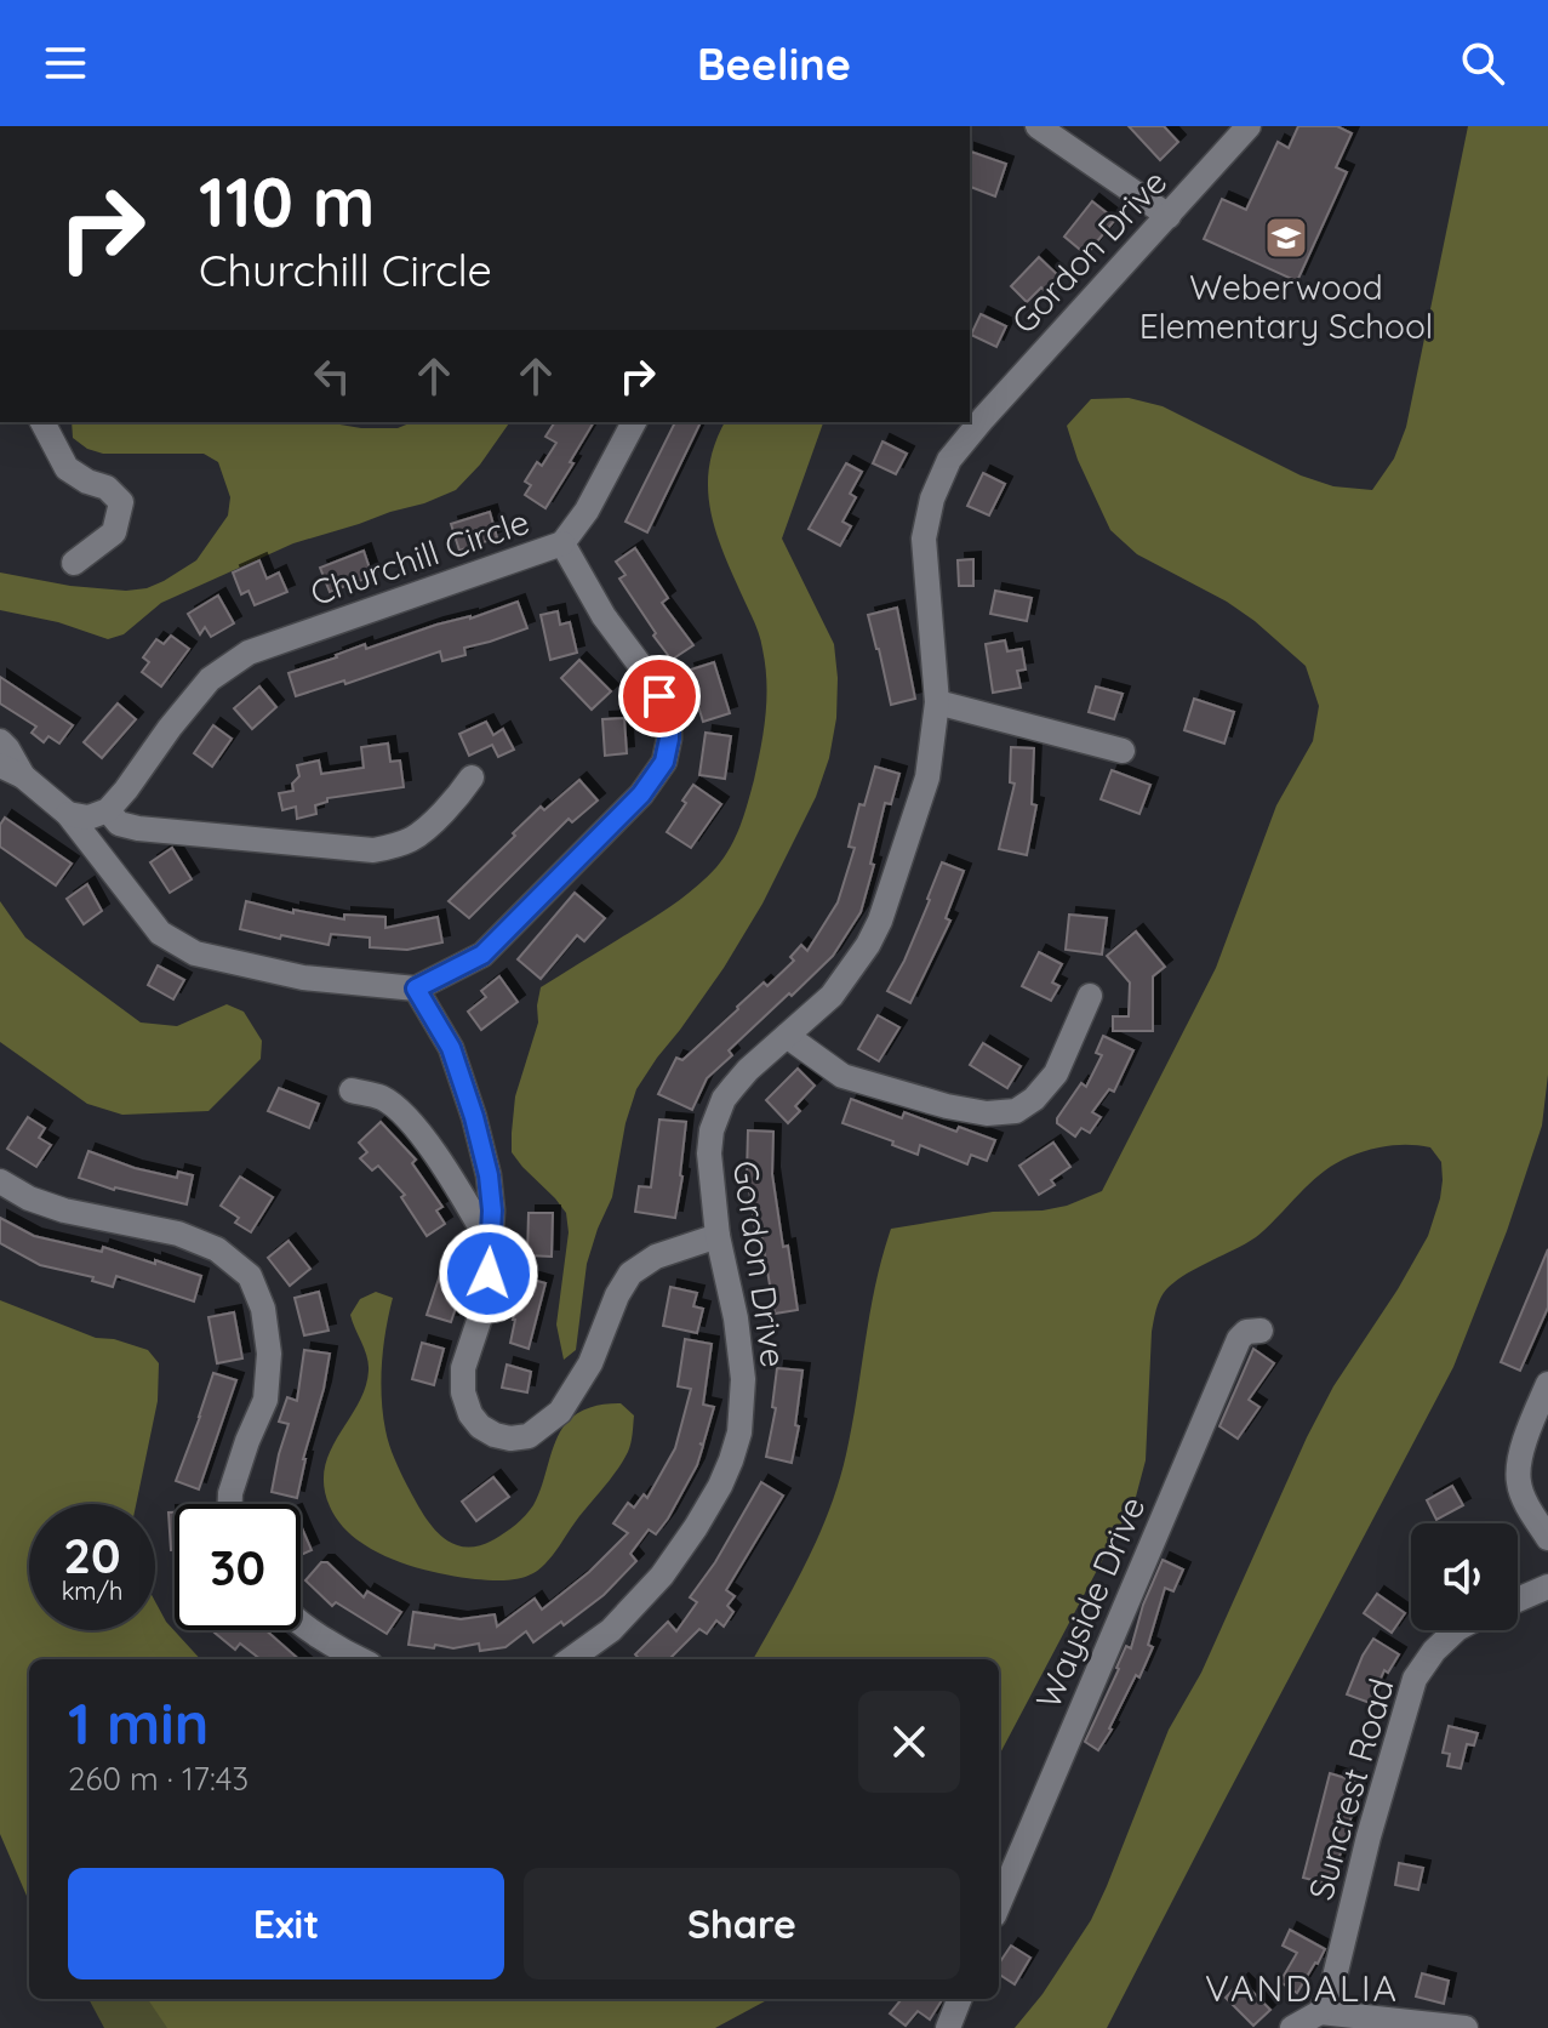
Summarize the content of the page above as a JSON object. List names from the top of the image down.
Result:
{
  "streets": {
    "street": [
      "Gordon Drive",
      "Churchill Circle",
      "Wayside Drive",
      "Suncrest Road"
    ]
  },
  "districts": ["VANDALIA"],
  "places": {
    "school or university": ["Weberwood Elementary School"]
  },
  "page": {
    "header": "Beeline",
    "turn": ["110 m", "Churchill Circle"],
    "speed": "20 km/h",
    "limit": "30",
    "heading": ["1 min", "260 m · 17:43"],
    "buttons": ["Exit", "Share"]
  }
}
